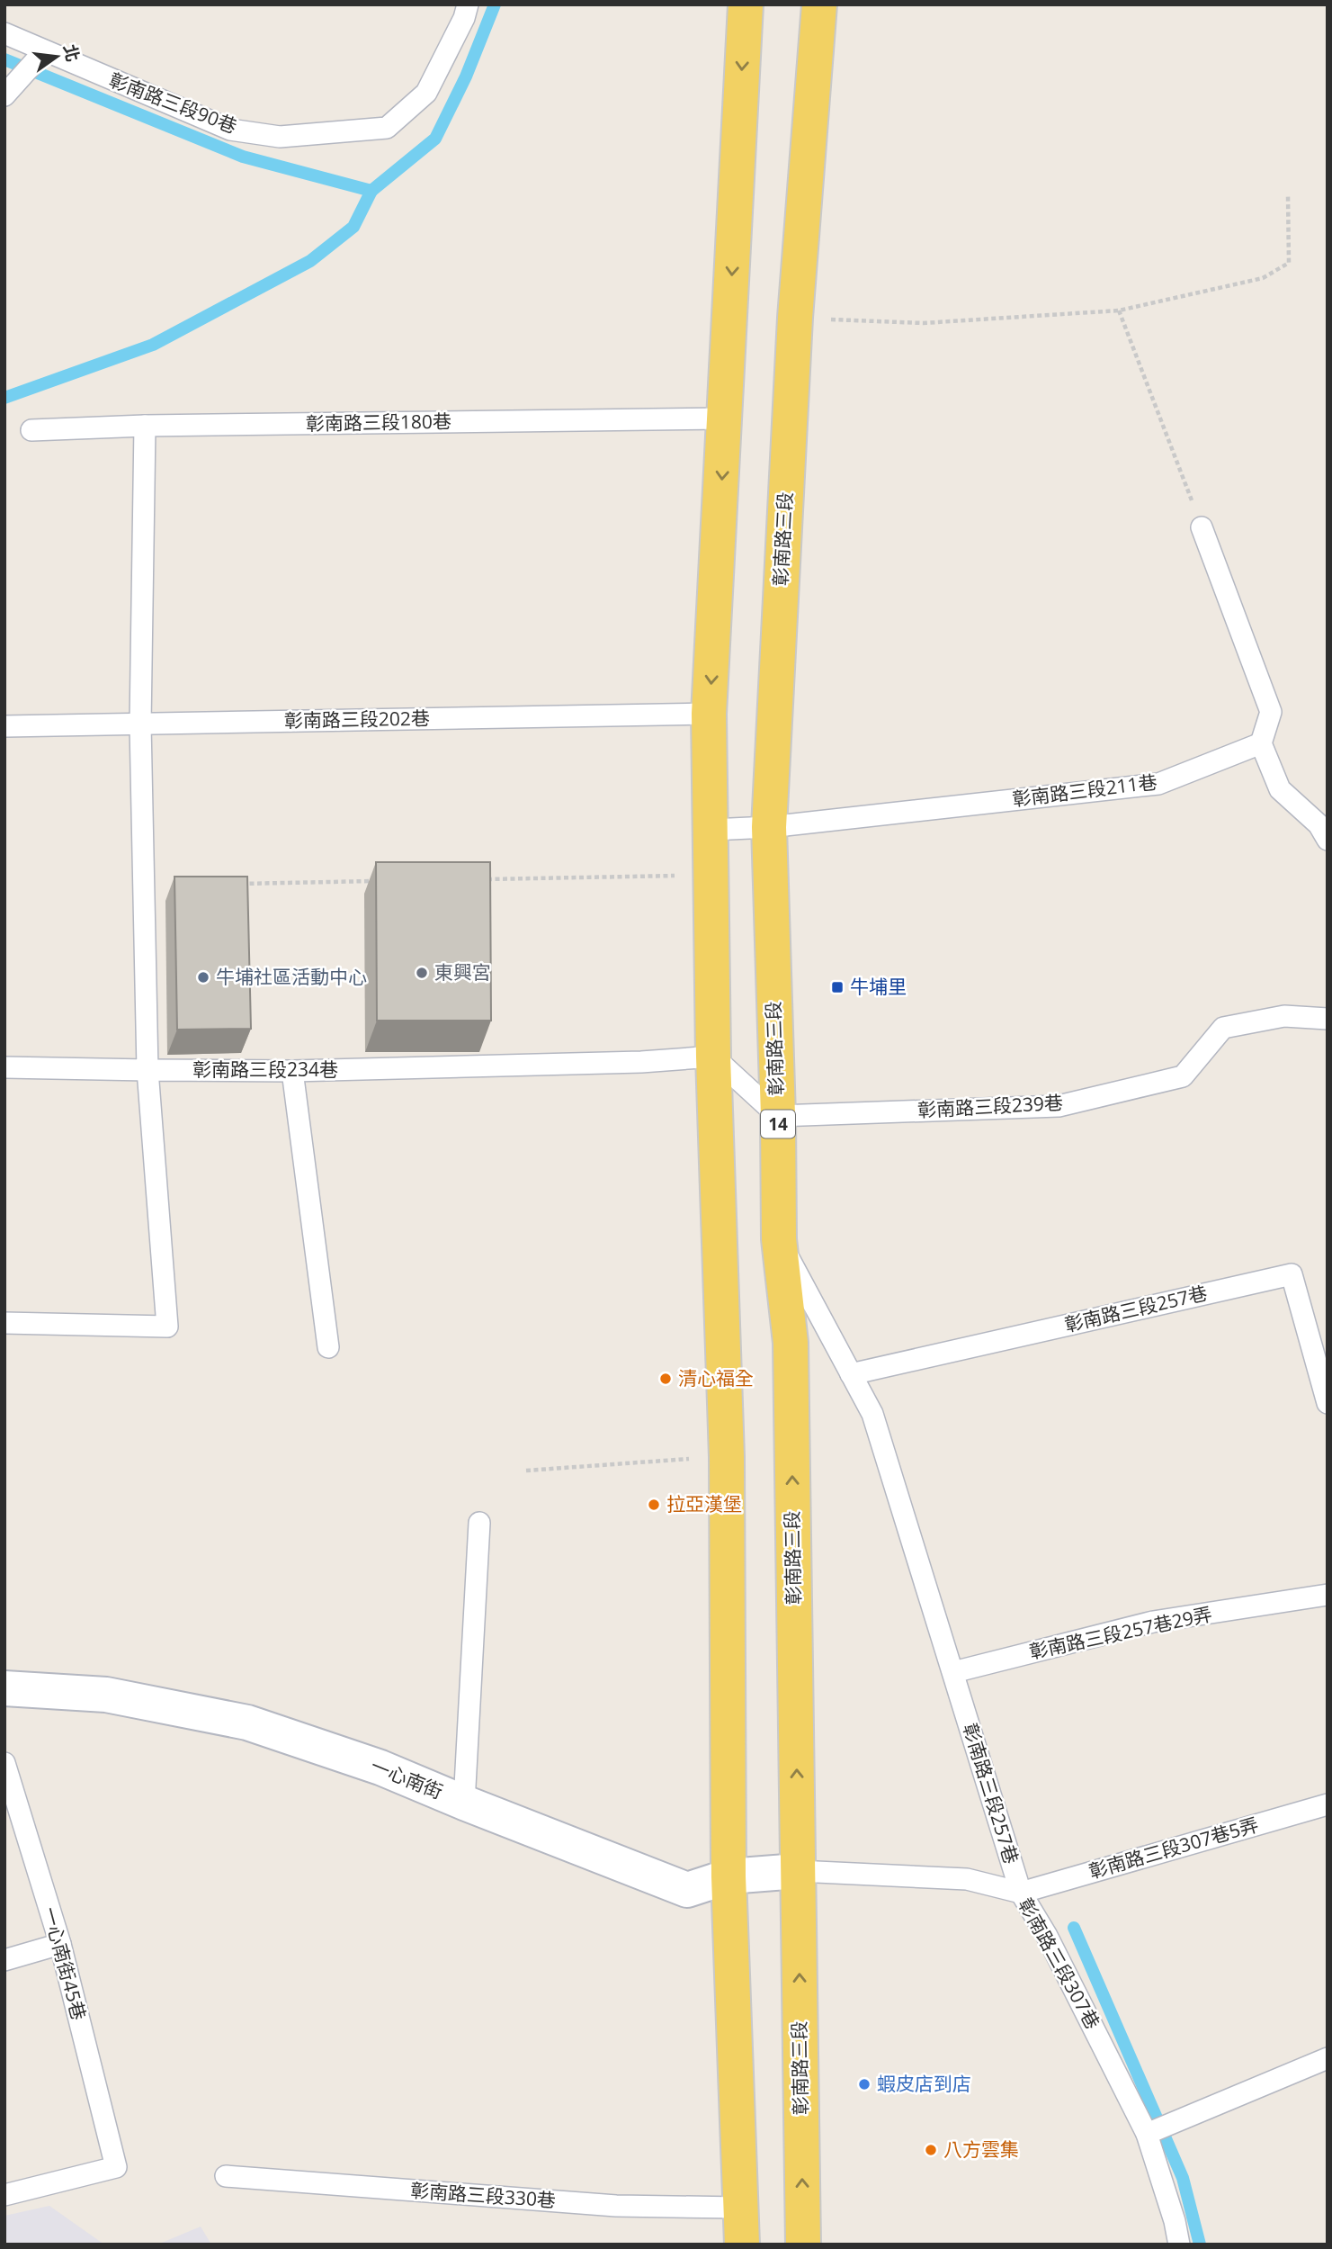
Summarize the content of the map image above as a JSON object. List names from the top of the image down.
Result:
{
  "streets": {
    "main road": ["彰南路三段", "14"],
    "street": ["一心南街"],
    "lane": [
      "彰南路三段90巷",
      "彰南路三段180巷",
      "彰南路三段202巷",
      "彰南路三段211巷",
      "彰南路三段234巷",
      "彰南路三段239巷",
      "彰南路三段257巷",
      "彰南路三段257巷29弄",
      "彰南路三段307巷5弄",
      "一心南街45巷",
      "彰南路三段307巷",
      "彰南路三段330巷"
    ]
  },
  "crossings": [
    ["彰南路三段", "彰南路三段211巷"],
    ["彰南路三段", "彰南路三段239巷"],
    ["彰南路三段", "彰南路三段257巷"],
    ["彰南路三段", "一心南街"],
    ["彰南路三段", "彰南路三段307巷"],
    ["彰南路三段257巷", "彰南路三段257巷29弄"],
    ["彰南路三段257巷", "彰南路三段307巷5弄"],
    ["彰南路三段257巷", "彰南路三段307巷"],
    ["一心南街", "彰南路三段307巷"],
    ["彰南路三段307巷5弄", "彰南路三段307巷"]
  ],
  "places": {
    "other": [
      "東興宮",
      "牛埔社區活動中心",
      "清心福全",
      "拉亞漢堡",
      "蝦皮店到店",
      "八方雲集"
    ],
    "transit": ["牛埔里"]
  },
  "north": "right"
}
